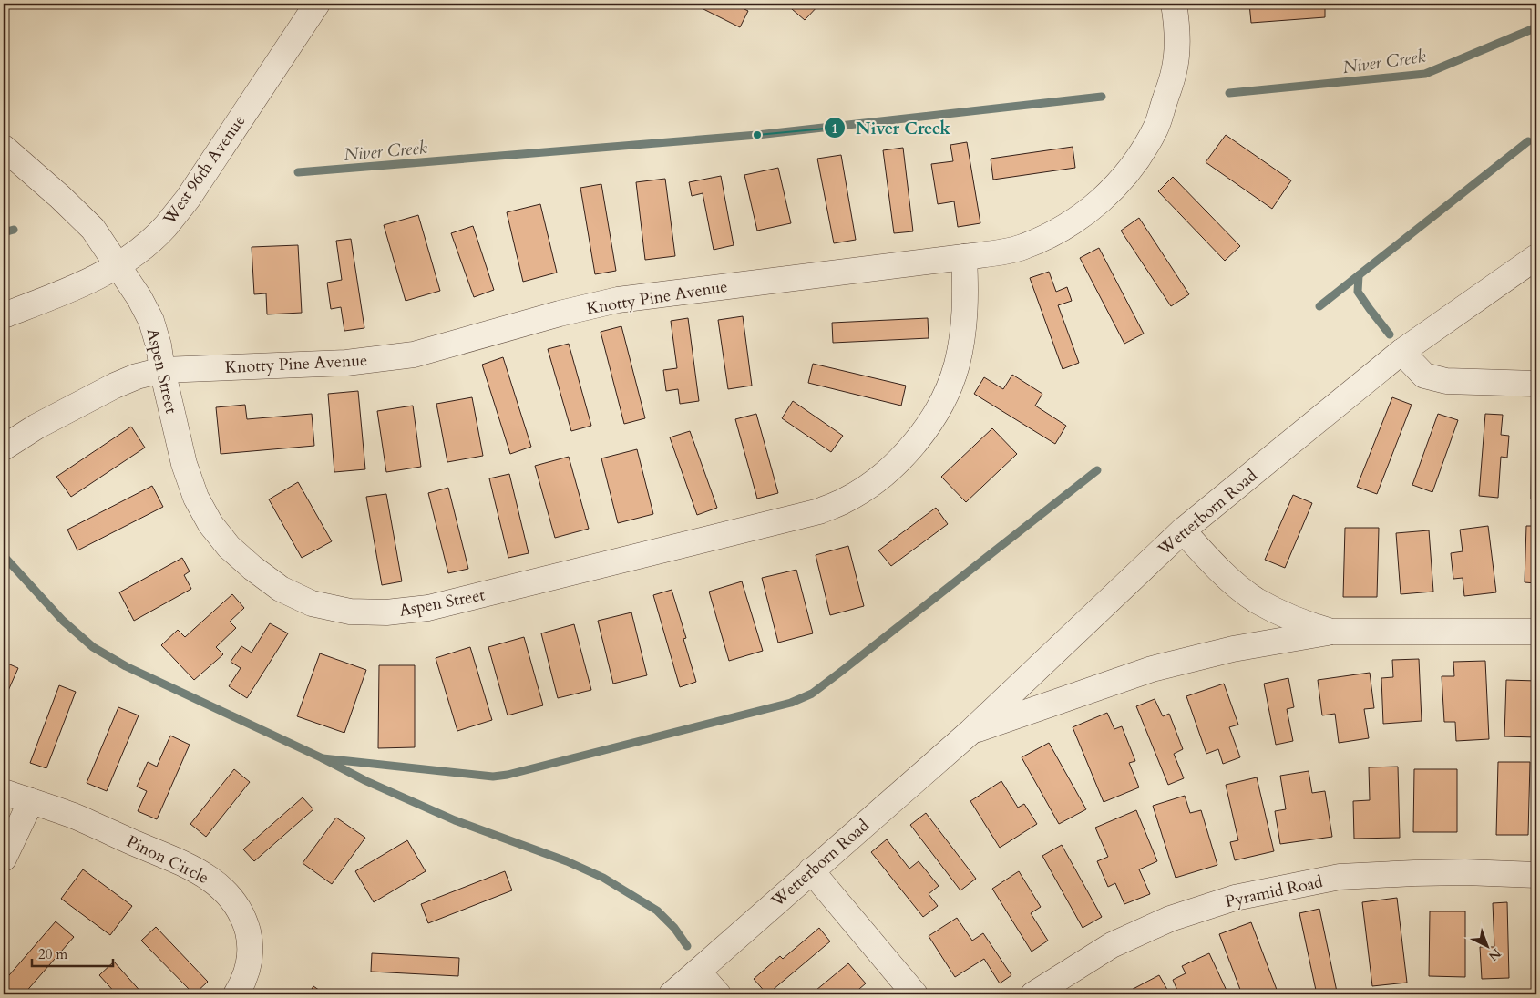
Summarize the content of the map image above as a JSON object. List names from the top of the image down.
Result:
{
  "streets": {
    "street": [
      "West 96th Avenue",
      "Knotty Pine Avenue",
      "Aspen Street",
      "Wetterborn Road",
      "Pinon Circle",
      "Pyramid Road"
    ]
  },
  "crossings": [
    ["West 96th Avenue", "Aspen Street"],
    ["Knotty Pine Avenue", "Aspen Street"]
  ],
  "water": ["Niver Creek"],
  "places": ["Niver Creek"],
  "scale_bar": "20 m",
  "north": "bottom right"
}
